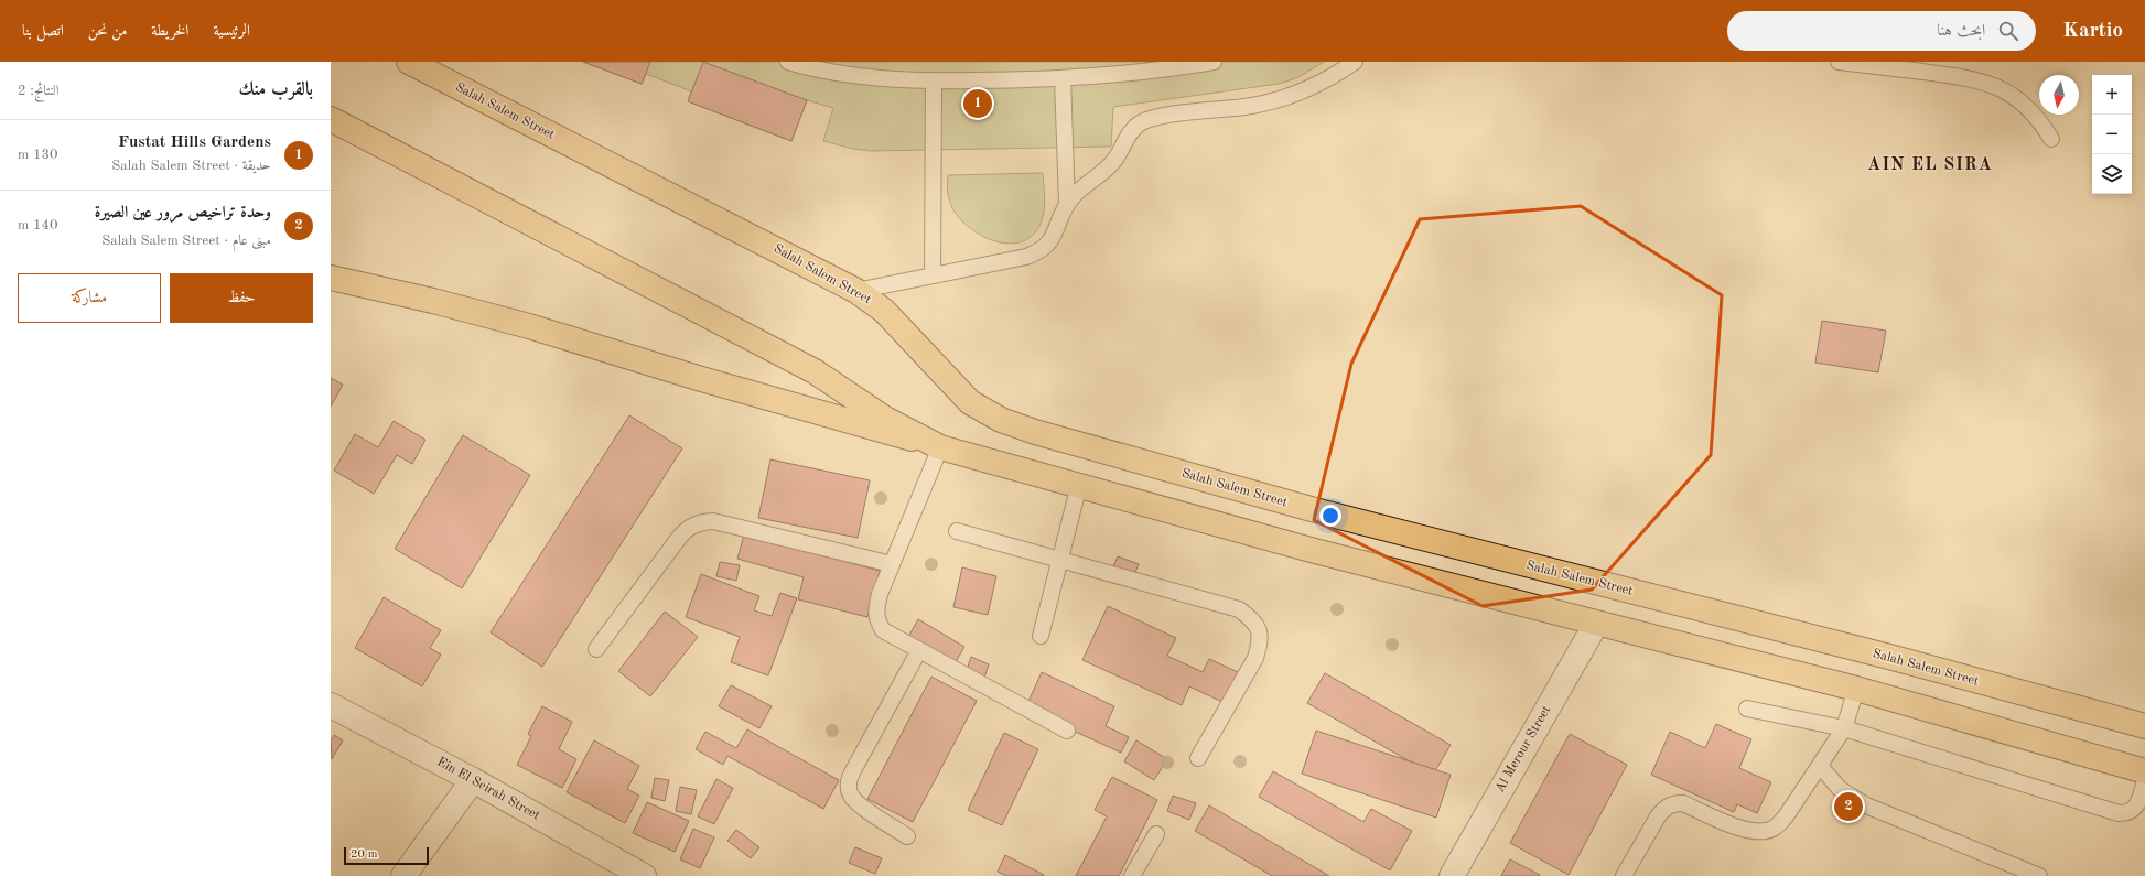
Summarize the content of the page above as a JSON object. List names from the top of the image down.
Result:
{
  "streets": {
    "main road": ["Salah Salem Street"],
    "street": ["Al Merour Street", "Ein El Seirah Street"]
  },
  "districts": ["AIN EL SIRA"],
  "scale_bar": "20 m",
  "north": "bottom",
  "page": {
    "header": "Kartio",
    "search": "ابحث هنا",
    "nav": [
      "الرئيسية",
      "الخريطة",
      "من نحن",
      "اتصل بنا"
    ],
    "heading": ["بالقرب منك", "النتائج: 2"],
    "map_buttons": ["+", "−"],
    "pins": ["1", "2"],
    "list": [
      {
        "mark": "1",
        "name": "Fustat Hills Gardens",
        "note": "حديقة · Salah Salem Street",
        "value": "130 m"
      },
      {
        "mark": "2",
        "name": "وحدة تراخيص مرور عين الصيرة",
        "note": "مبنى عام · Salah Salem Street",
        "value": "140 m"
      }
    ],
    "buttons": ["حفظ", "مشاركة"],
    "scale": "20 m"
  }
}
